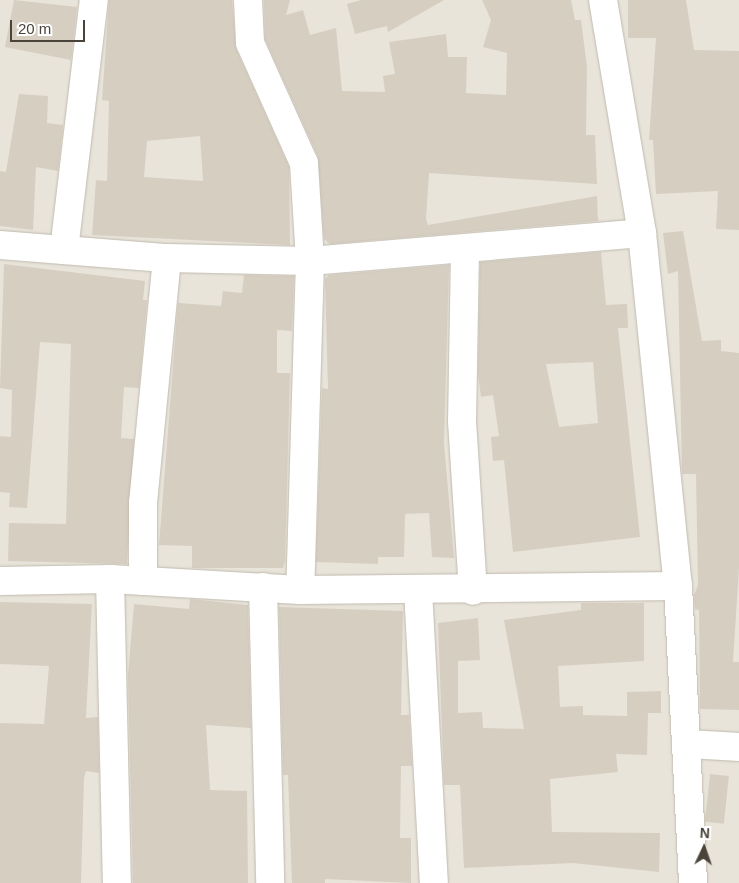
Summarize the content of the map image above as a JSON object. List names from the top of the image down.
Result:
{
  "scale_bar": "20 m",
  "north": "top"
}
